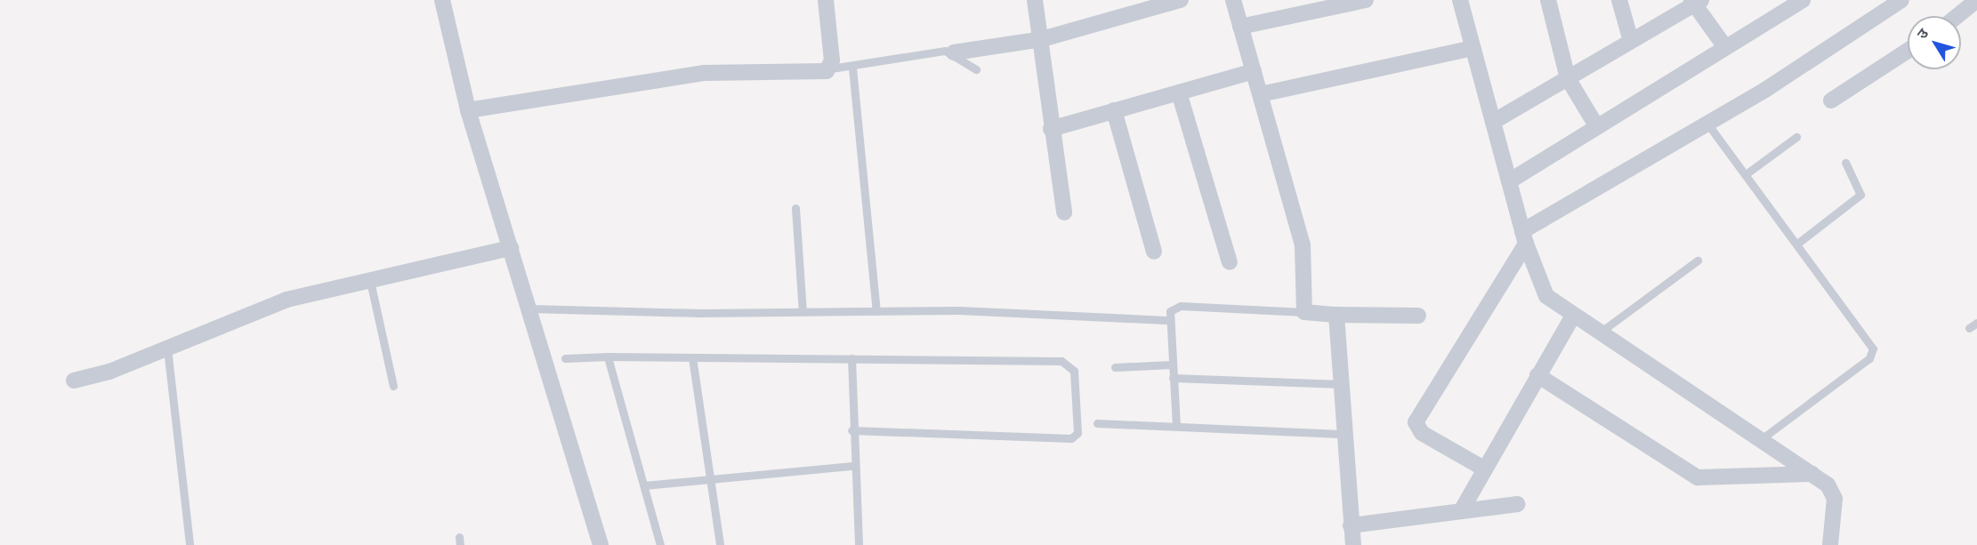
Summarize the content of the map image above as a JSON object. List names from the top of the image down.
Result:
{
  "north": "top left"
}
